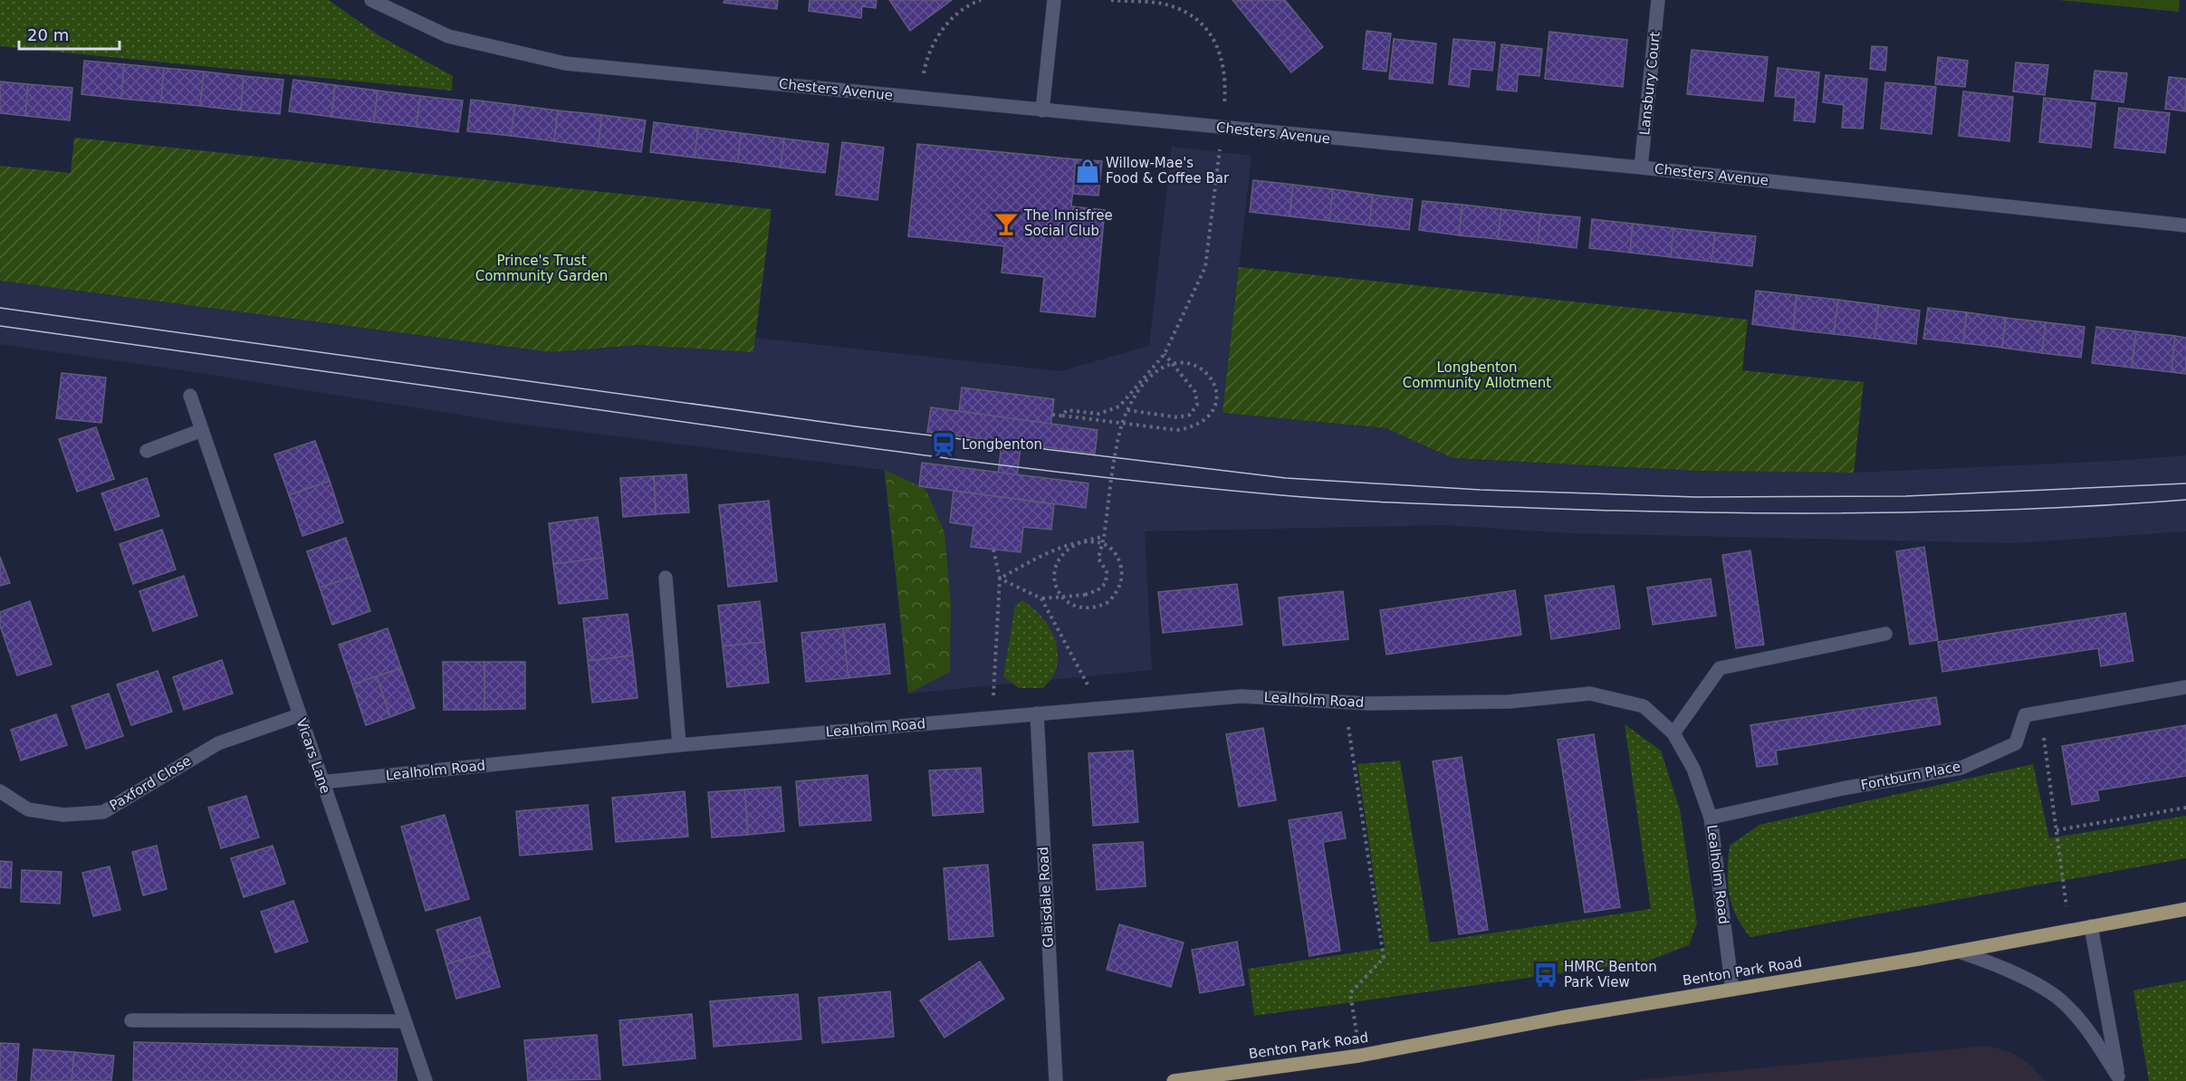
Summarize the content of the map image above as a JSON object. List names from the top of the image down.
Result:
{
  "streets": {
    "main road": ["Benton Park Road"],
    "street": [
      "Lansbury Court",
      "Chesters Avenue",
      "Lealholm Road",
      "Vicars Lane",
      "Fontburn Place",
      "Paxford Close",
      "Glaisdale Road"
    ]
  },
  "crossings": [
    ["Lansbury Court", "Chesters Avenue"],
    ["Lealholm Road", "Vicars Lane"],
    ["Lealholm Road", "Fontburn Place"],
    ["Lealholm Road", "Glaisdale Road"],
    ["Lealholm Road", "Benton Park Road"],
    ["Vicars Lane", "Paxford Close"]
  ],
  "parks": ["Prince's Trust Community Garden", "Longbenton Community Allotment"],
  "places": {
    "shop": ["Willow-Mae's Food & Coffee Bar"],
    "bar": ["The Innisfree Social Club"],
    "station": ["Longbenton"],
    "bus stop": ["HMRC Benton Park View"]
  },
  "scale_bar": "20 m"
}
